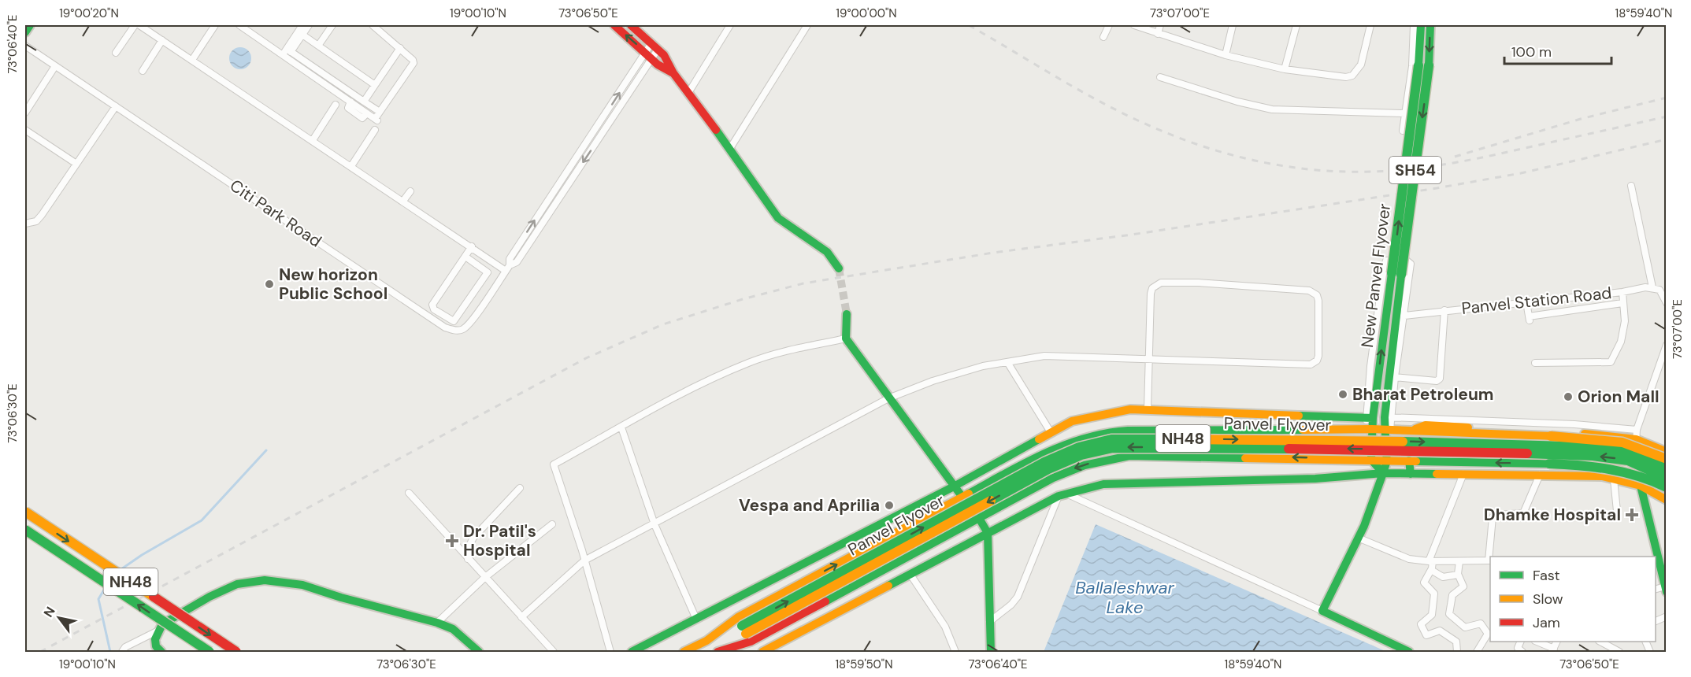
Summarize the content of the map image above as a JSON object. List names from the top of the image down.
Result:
{
  "streets": {
    "main road": [
      "SH54",
      "New Panvel Flyover",
      "Panvel Flyover",
      "NH48"
    ],
    "street": ["Citi Park Road", "Panvel Station Road"]
  },
  "crossings": [
    ["SH54", "New Panvel Flyover"],
    ["Panvel Flyover", "NH48"]
  ],
  "water": ["Ballaleshwar Lake"],
  "places": {
    "other": [
      "New horizon Public School",
      "Bharat Petroleum",
      "Orion Mall",
      "Vespa and Aprilia"
    ],
    "health": ["Dhamke Hospital", "Dr. Patil's Hospital"]
  },
  "legend": ["Fast", "Slow", "Jam"],
  "scale_bar": "100 m",
  "north": "top left",
  "coordinates": [
    "19°00'20\"N",
    "19°00'10\"N",
    "73°06'50\"E",
    "19°00'00\"N",
    "73°07'00\"E",
    "18°59'40\"N",
    "73°06'40\"E",
    "73°06'30\"E",
    "18°59'50\"N"
  ]
}
